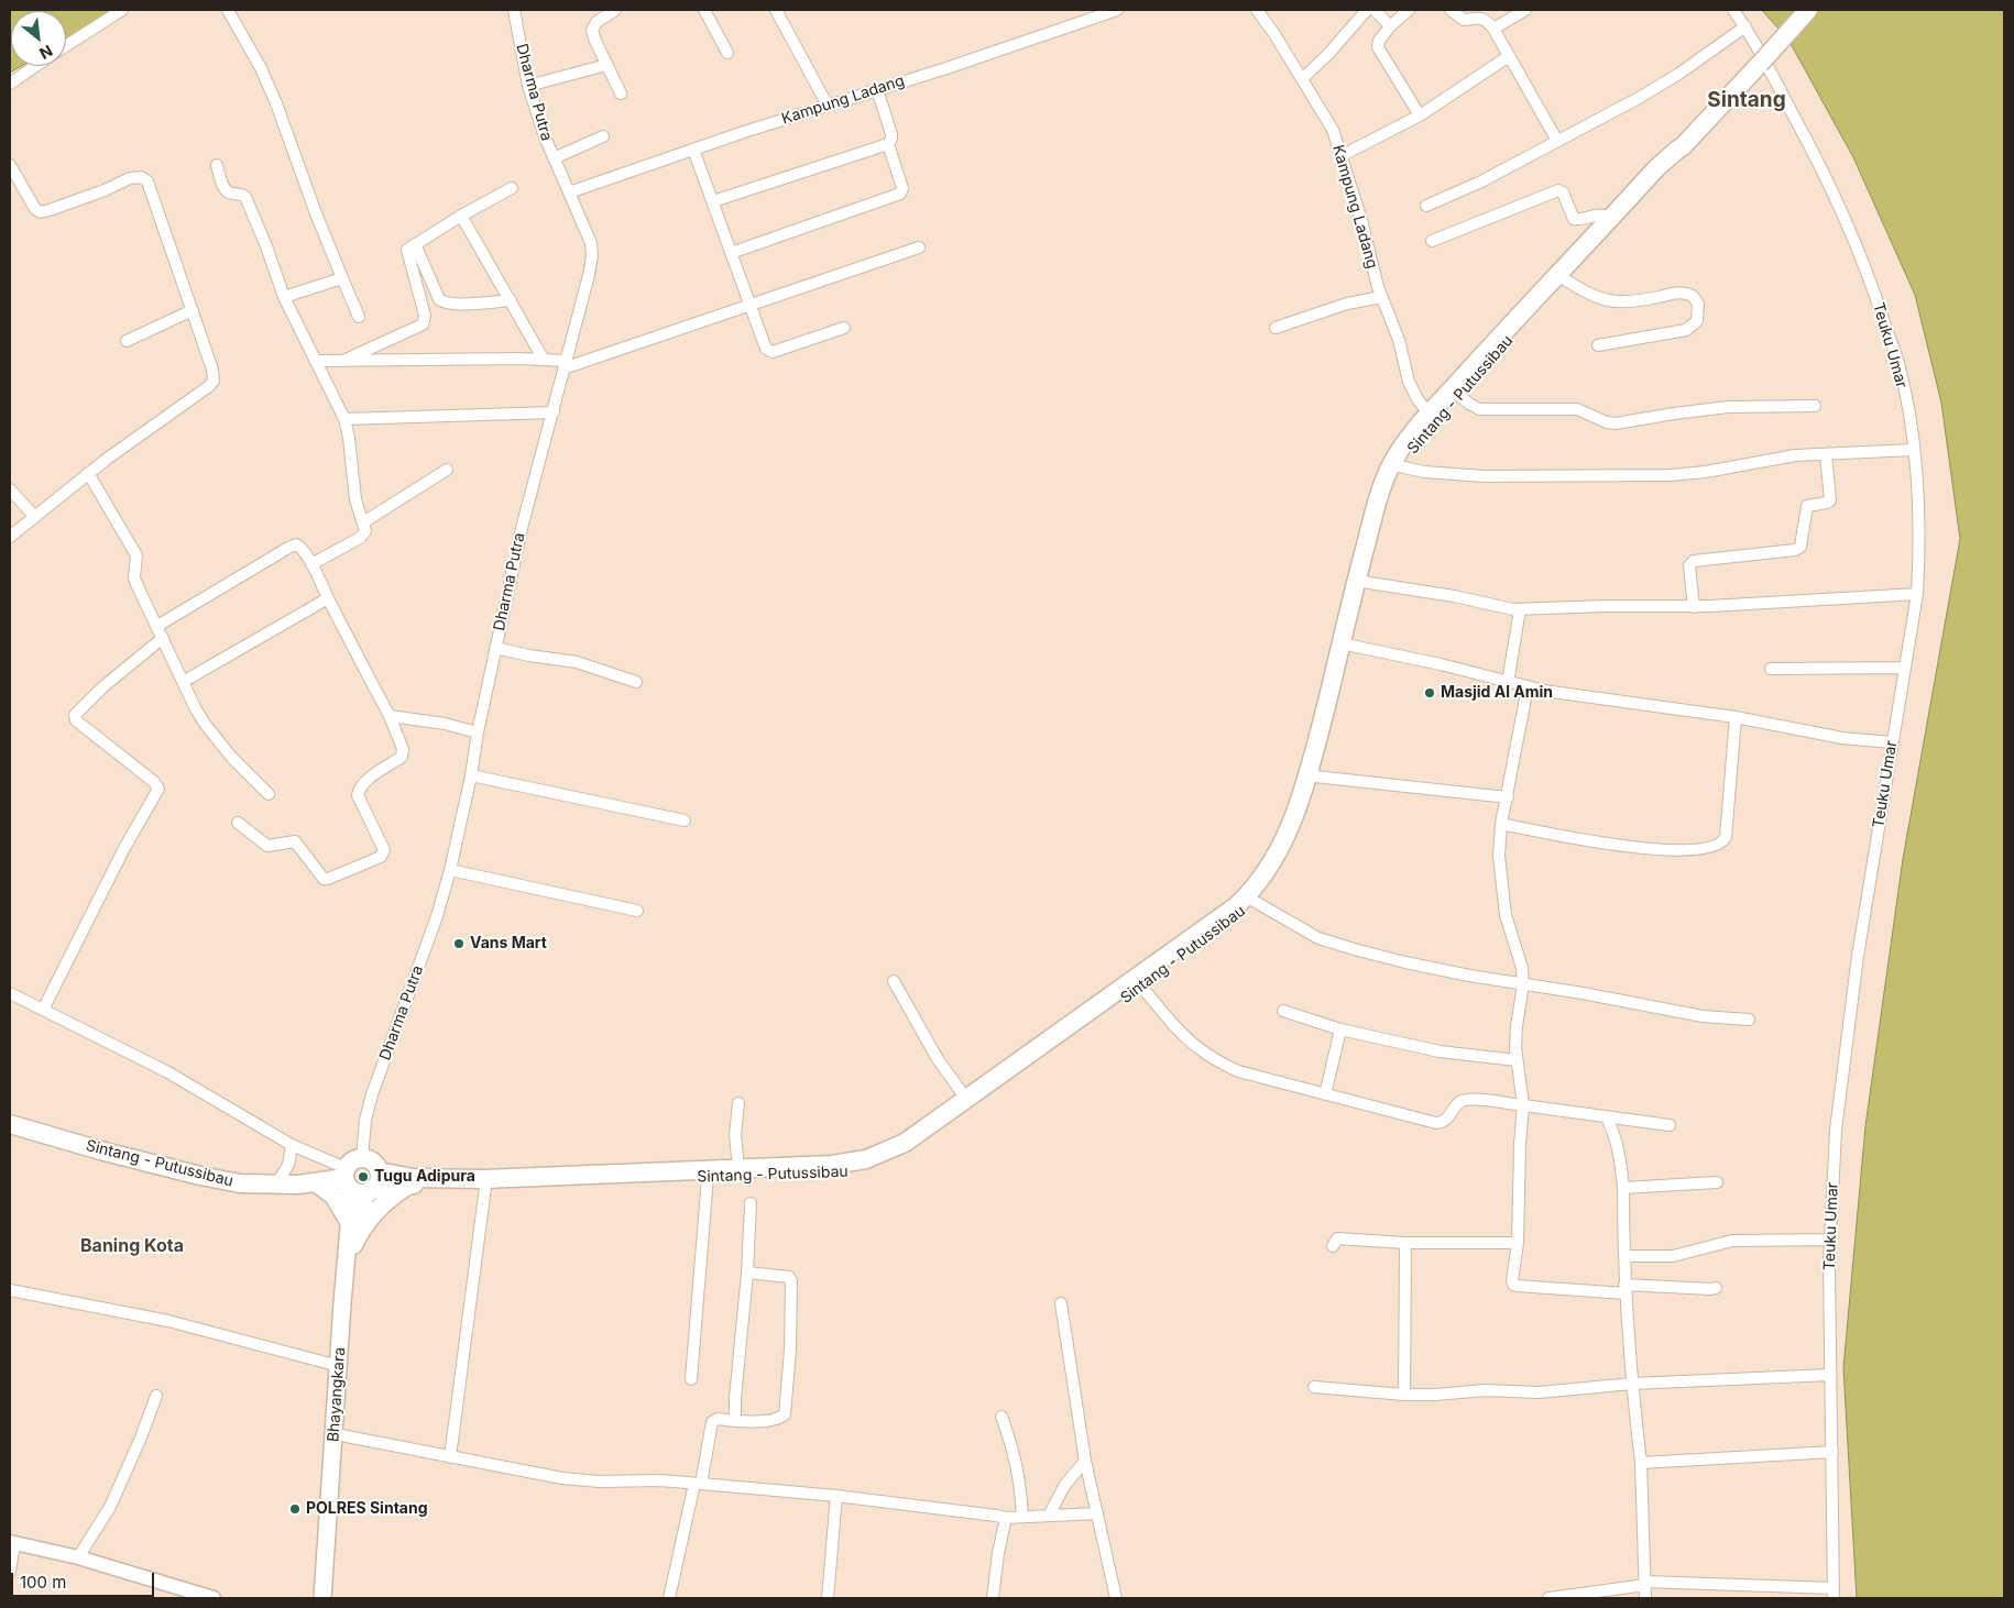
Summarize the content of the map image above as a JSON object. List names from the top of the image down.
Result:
{
  "streets": {
    "highway": ["Sintang - Putussibau"],
    "main road": ["Bhayangkara"],
    "street": ["Dharma Putra", "Kampung Ladang", "Teuku Umar"]
  },
  "crossings": [
    ["Dharma Putra", "Kampung Ladang"],
    ["Kampung Ladang", "Sintang - Putussibau"],
    ["Sintang - Putussibau", "Bhayangkara"]
  ],
  "districts": ["Sintang", "Baning Kota"],
  "places": [
    "Masjid Al Amin",
    "Vans Mart",
    "Tugu Adipura",
    "POLRES Sintang"
  ],
  "scale_bar": "100 m",
  "north": "bottom right"
}
